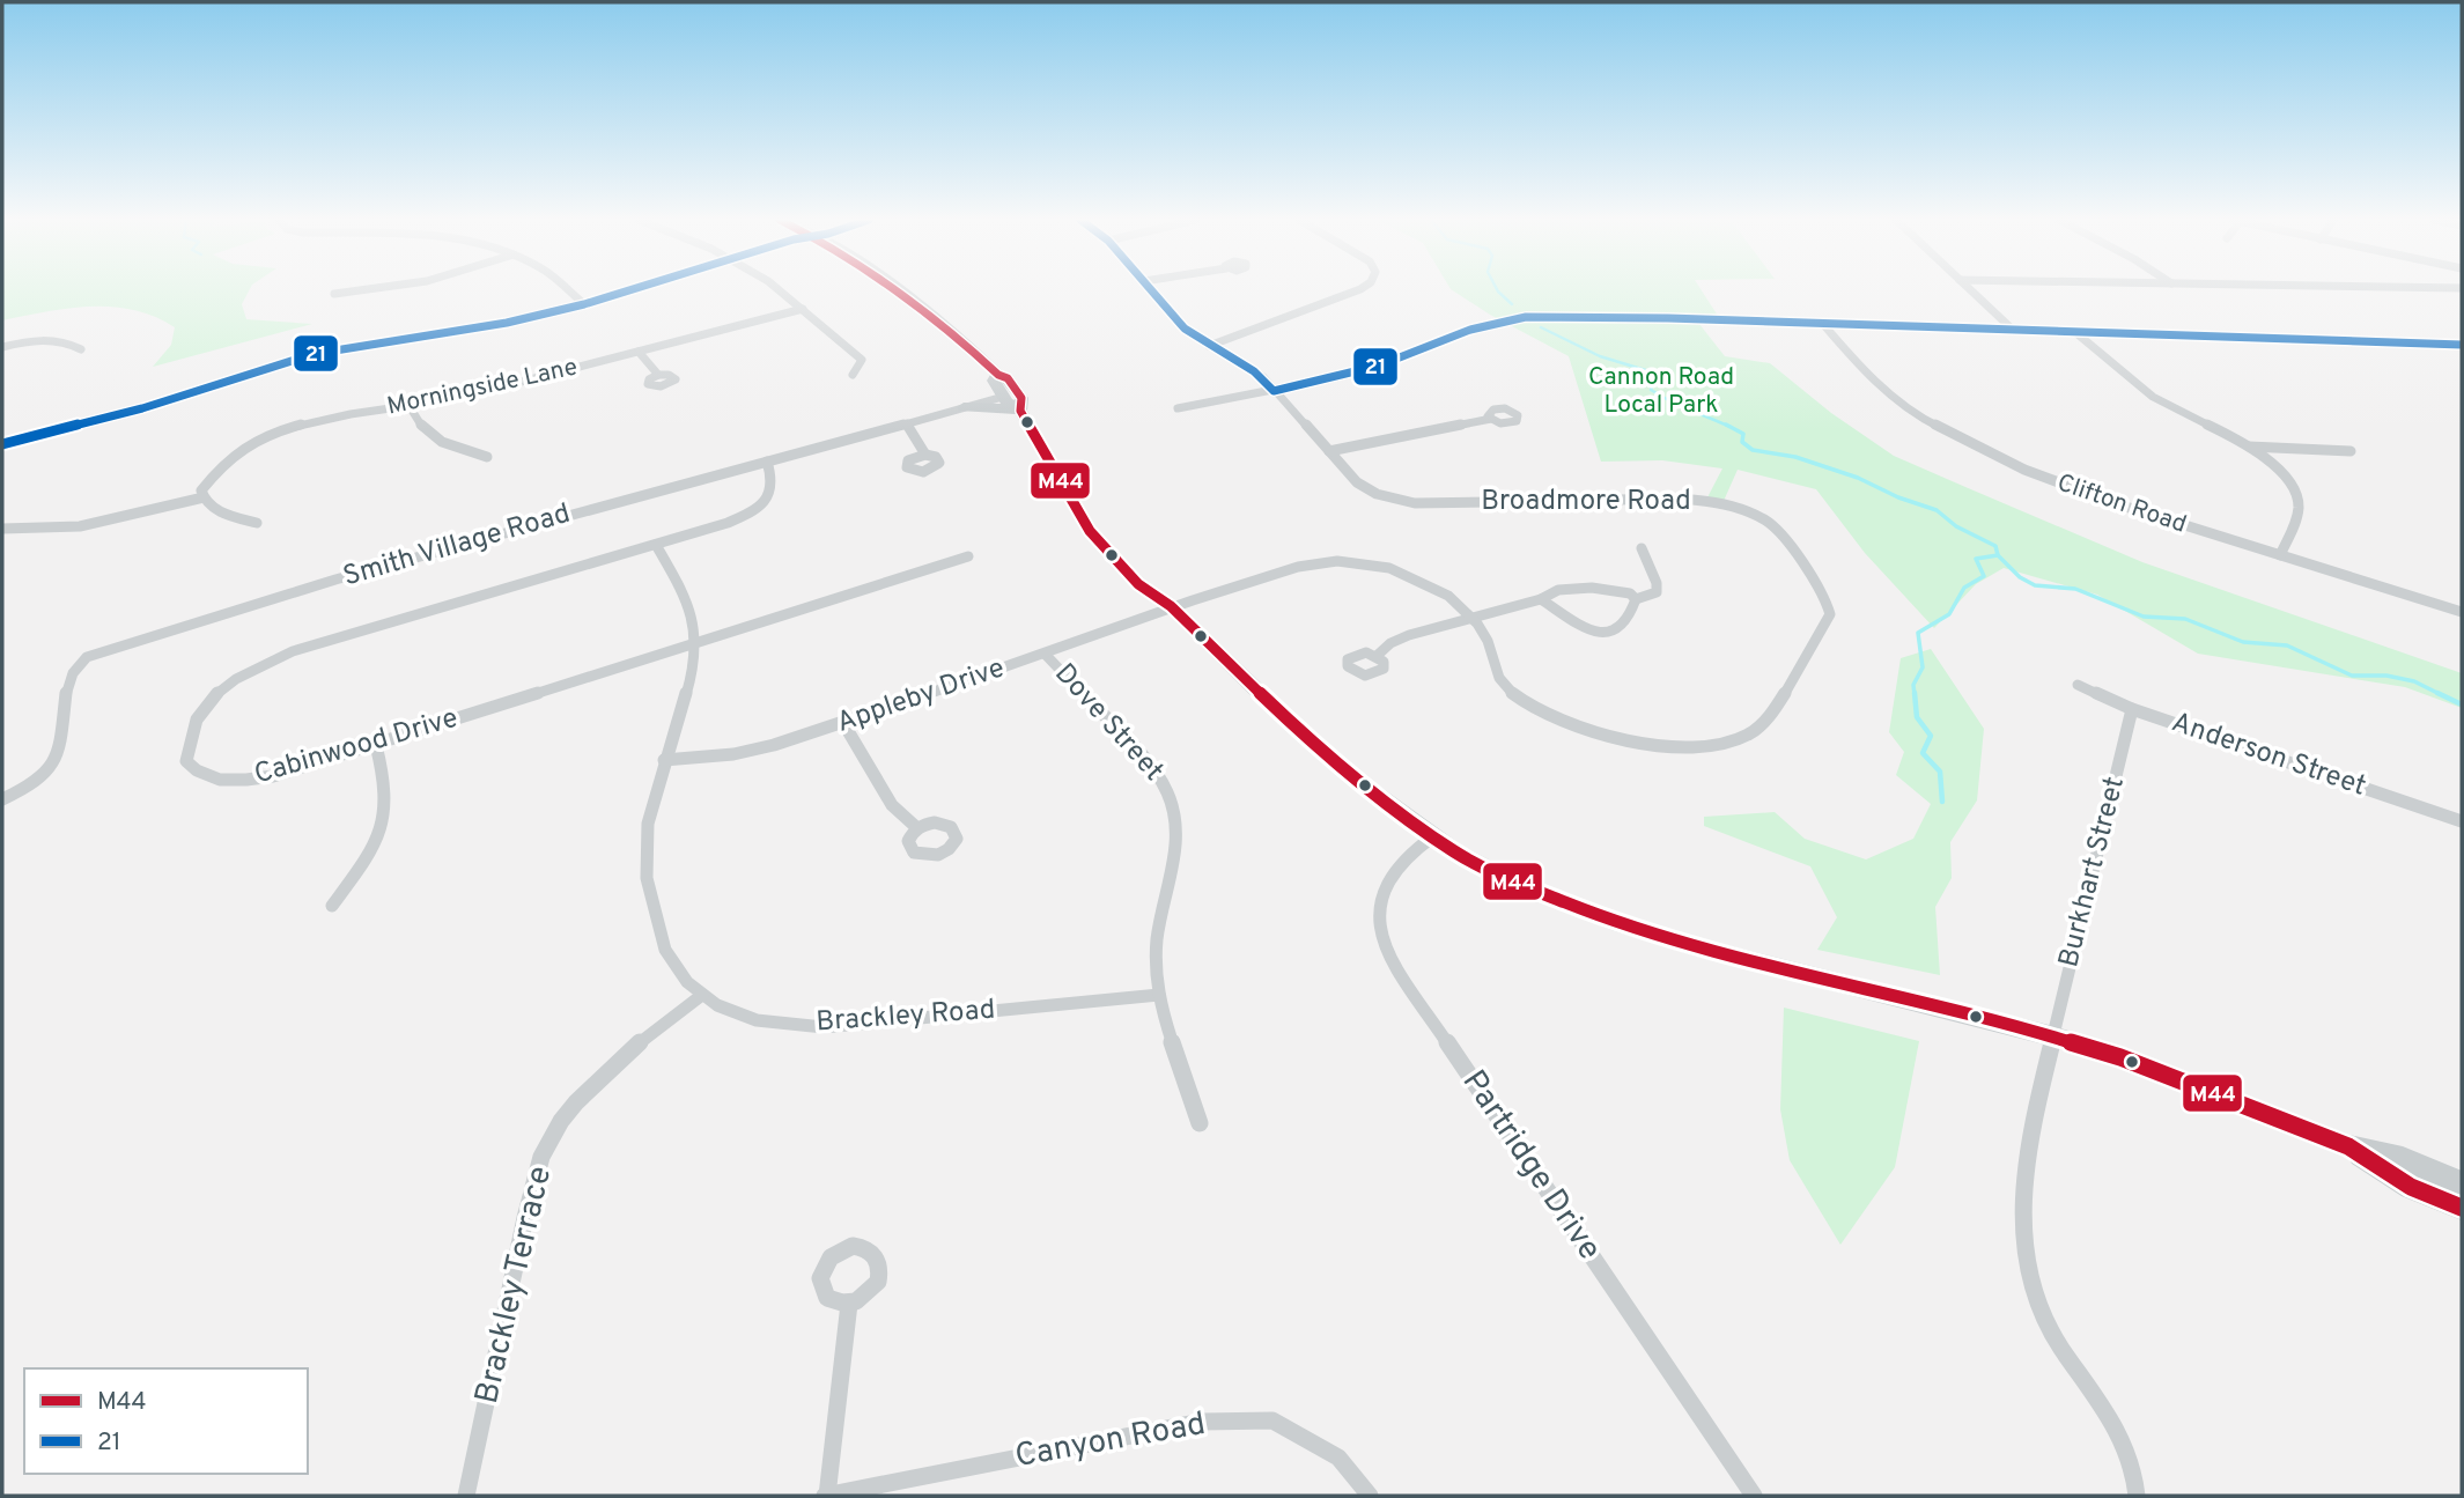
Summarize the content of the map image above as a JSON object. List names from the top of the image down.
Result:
{
  "streets": {
    "street": [
      "Morningside Lane",
      "Broadmore Road",
      "Clifton Road",
      "Smith Village Road",
      "Appleby Drive",
      "Dove Street",
      "Cabinwood Drive",
      "Anderson Street",
      "Burkhart Street",
      "Brackley Road",
      "Partridge Drive",
      "Brackley Terrace",
      "Canyon Road"
    ]
  },
  "crossings": [
    ["Broadmore Road", "Appleby Drive"],
    ["Smith Village Road", "Cabinwood Drive"],
    ["Appleby Drive", "Dove Street"],
    ["Appleby Drive", "Brackley Road"],
    ["Dove Street", "Brackley Road"],
    ["Cabinwood Drive", "Brackley Road"],
    ["Anderson Street", "Burkhart Street"],
    ["Brackley Road", "Brackley Terrace"]
  ],
  "parks": ["Cannon Road Local Park"],
  "lines": ["transit line M44", "transit line 21"],
  "legend": ["M44", "21"]
}
